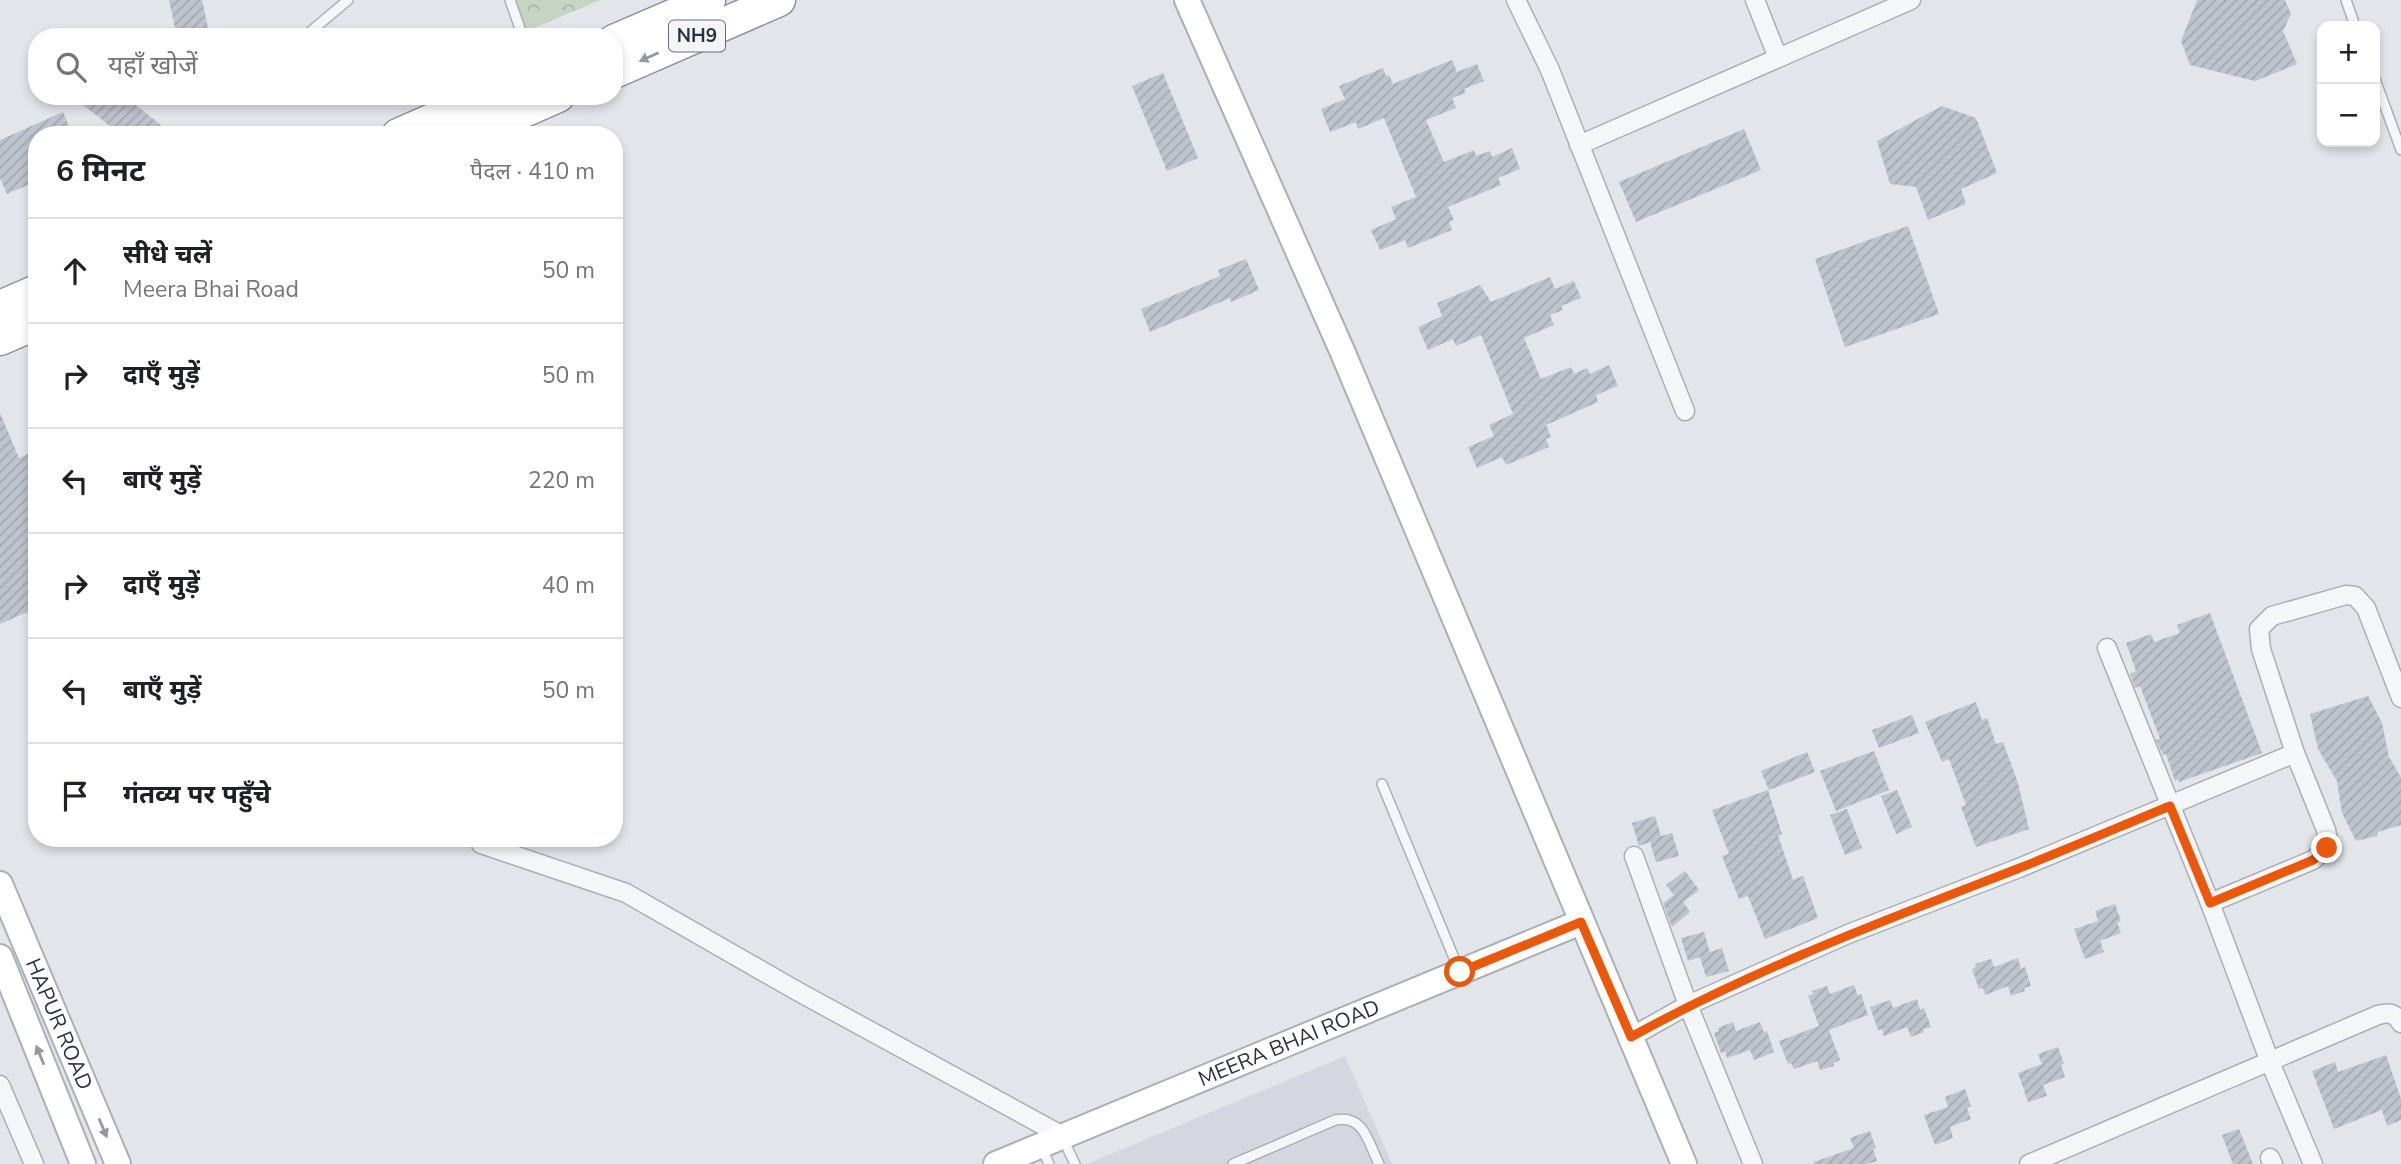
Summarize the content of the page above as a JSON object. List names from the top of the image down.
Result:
{
  "streets": {
    "highway": ["NH9"],
    "street": ["HAPUR ROAD", "MEERA BHAI ROAD"]
  },
  "page": {
    "map_buttons": ["+", "−"],
    "search": "यहाँ खोजें",
    "heading": ["6 मिनट", "पैदल · 410 m"],
    "list": [
      ["सीधे चलें", "Meera Bhai Road", "50 m"],
      ["दाएँ मुड़ें", "50 m"],
      ["बाएँ मुड़ें", "220 m"],
      ["दाएँ मुड़ें", "40 m"],
      ["बाएँ मुड़ें", "50 m"],
      "गंतव्य पर पहुँचे"
    ]
  }
}
